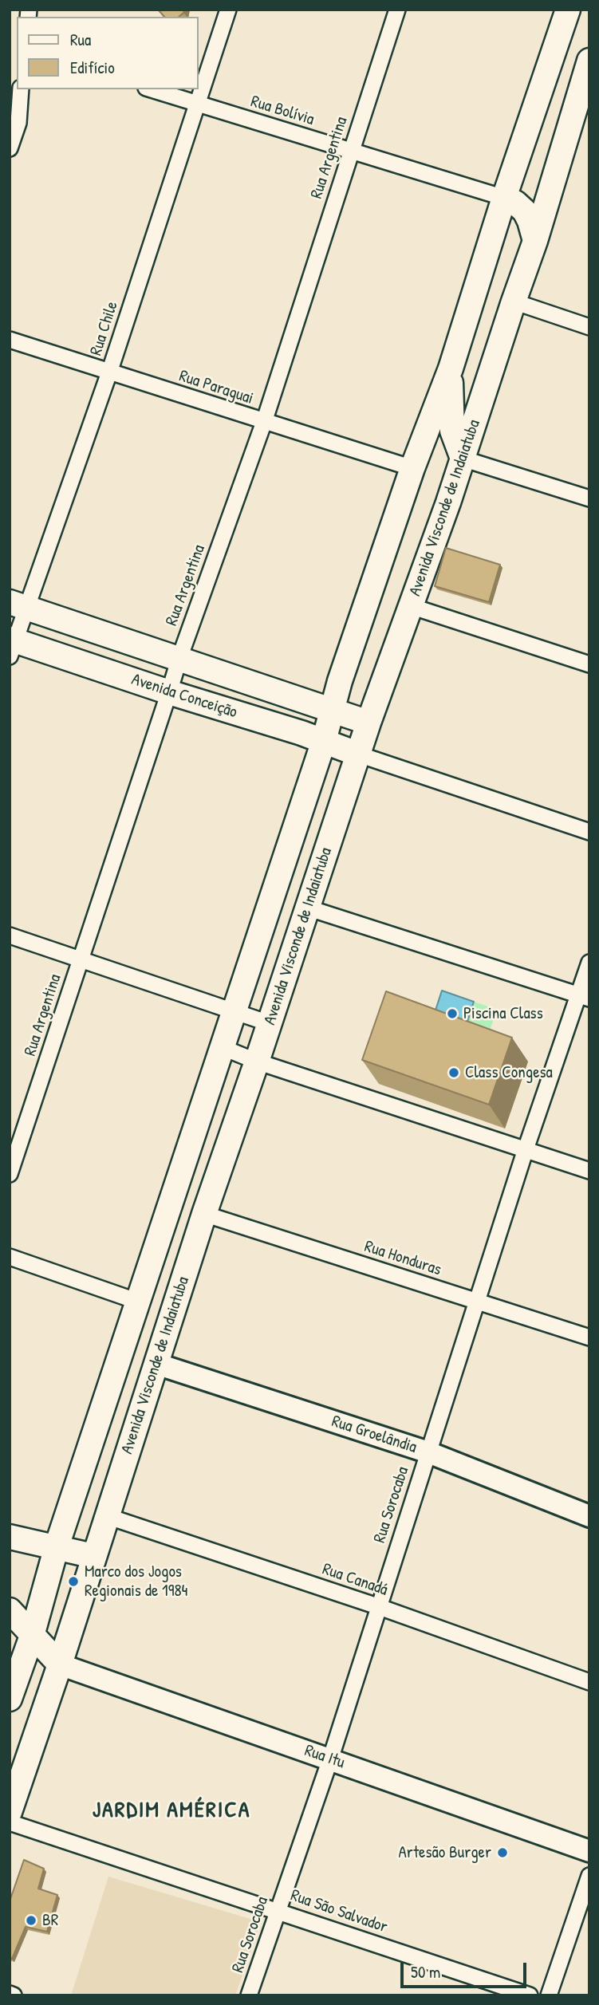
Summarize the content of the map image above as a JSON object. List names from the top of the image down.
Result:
{
  "streets": {
    "main road": ["Avenida Visconde de Indaiatuba", "Avenida Conceição"],
    "street": [
      "Rua Bolívia",
      "Rua Argentina",
      "Rua Chile",
      "Rua Paraguai",
      "Rua Honduras",
      "Rua Groelândia",
      "Rua Sorocaba",
      "Rua Canadá",
      "Rua Itu",
      "Rua São Salvador"
    ]
  },
  "crossings": [
    ["Rua Bolívia", "Rua Argentina"],
    ["Rua Bolívia", "Rua Chile"],
    ["Rua Argentina", "Rua Paraguai"],
    ["Rua Argentina", "Avenida Conceição"],
    ["Rua Chile", "Rua Paraguai"],
    ["Rua Chile", "Avenida Conceição"],
    ["Avenida Visconde de Indaiatuba", "Avenida Conceição"],
    ["Avenida Visconde de Indaiatuba", "Rua Honduras"],
    ["Avenida Visconde de Indaiatuba", "Rua Groelândia"],
    ["Avenida Visconde de Indaiatuba", "Rua Canadá"],
    ["Avenida Visconde de Indaiatuba", "Rua Itu"],
    ["Rua Honduras", "Rua Sorocaba"],
    ["Rua Groelândia", "Rua Sorocaba"],
    ["Rua Sorocaba", "Rua Canadá"],
    ["Rua Sorocaba", "Rua Itu"],
    ["Rua Sorocaba", "Rua São Salvador"]
  ],
  "districts": ["JARDIM AMÉRICA"],
  "places": [
    "Piscina Class",
    "Class Congesa",
    "Marco dos Jogos Regionais de 1984",
    "Artesão Burger",
    "BR"
  ],
  "legend": ["Rua", "Edifício"],
  "scale_bar": "50 m"
}
